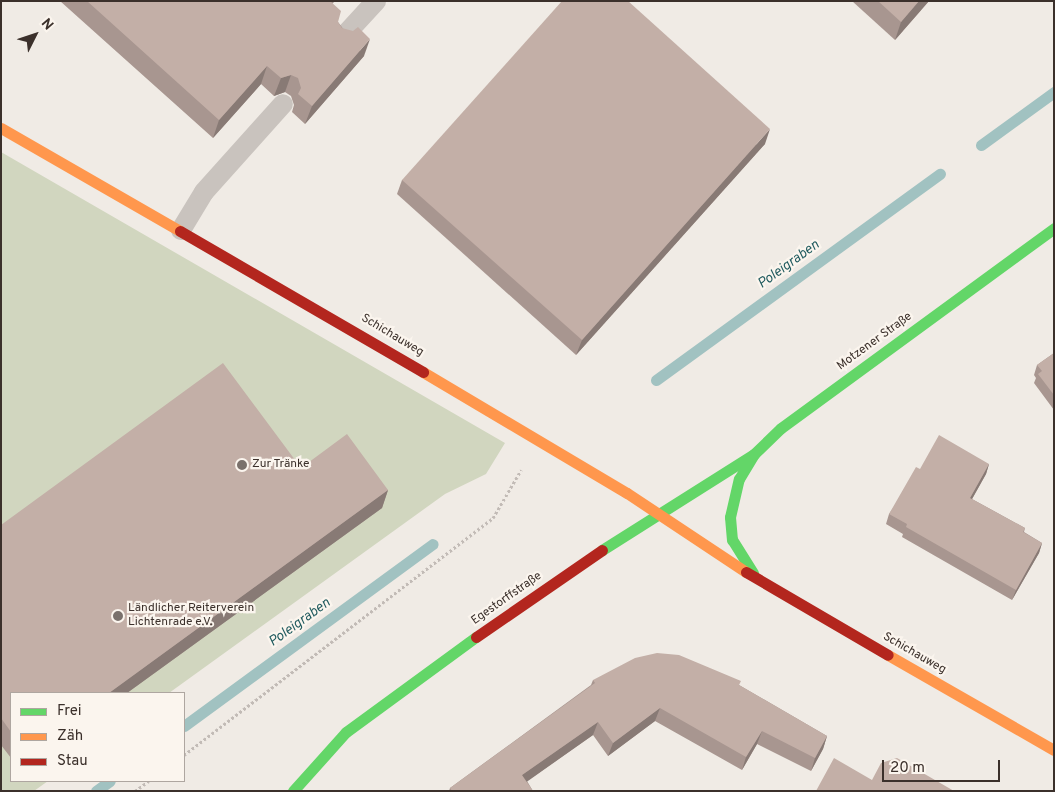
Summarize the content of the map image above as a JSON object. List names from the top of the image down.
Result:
{
  "streets": {
    "street": ["Schichauweg", "Motzener Straße", "Egestorffstraße"]
  },
  "crossings": [
    ["Schichauweg", "Motzener Straße"],
    ["Schichauweg", "Egestorffstraße"],
    ["Motzener Straße", "Egestorffstraße"]
  ],
  "water": ["Poleigraben"],
  "places": ["Zur Tränke", "Ländlicher Reiterverein Lichtenrade e.V."],
  "legend": ["Frei", "Zäh", "Stau"],
  "scale_bar": "20 m",
  "north": "top right"
}
